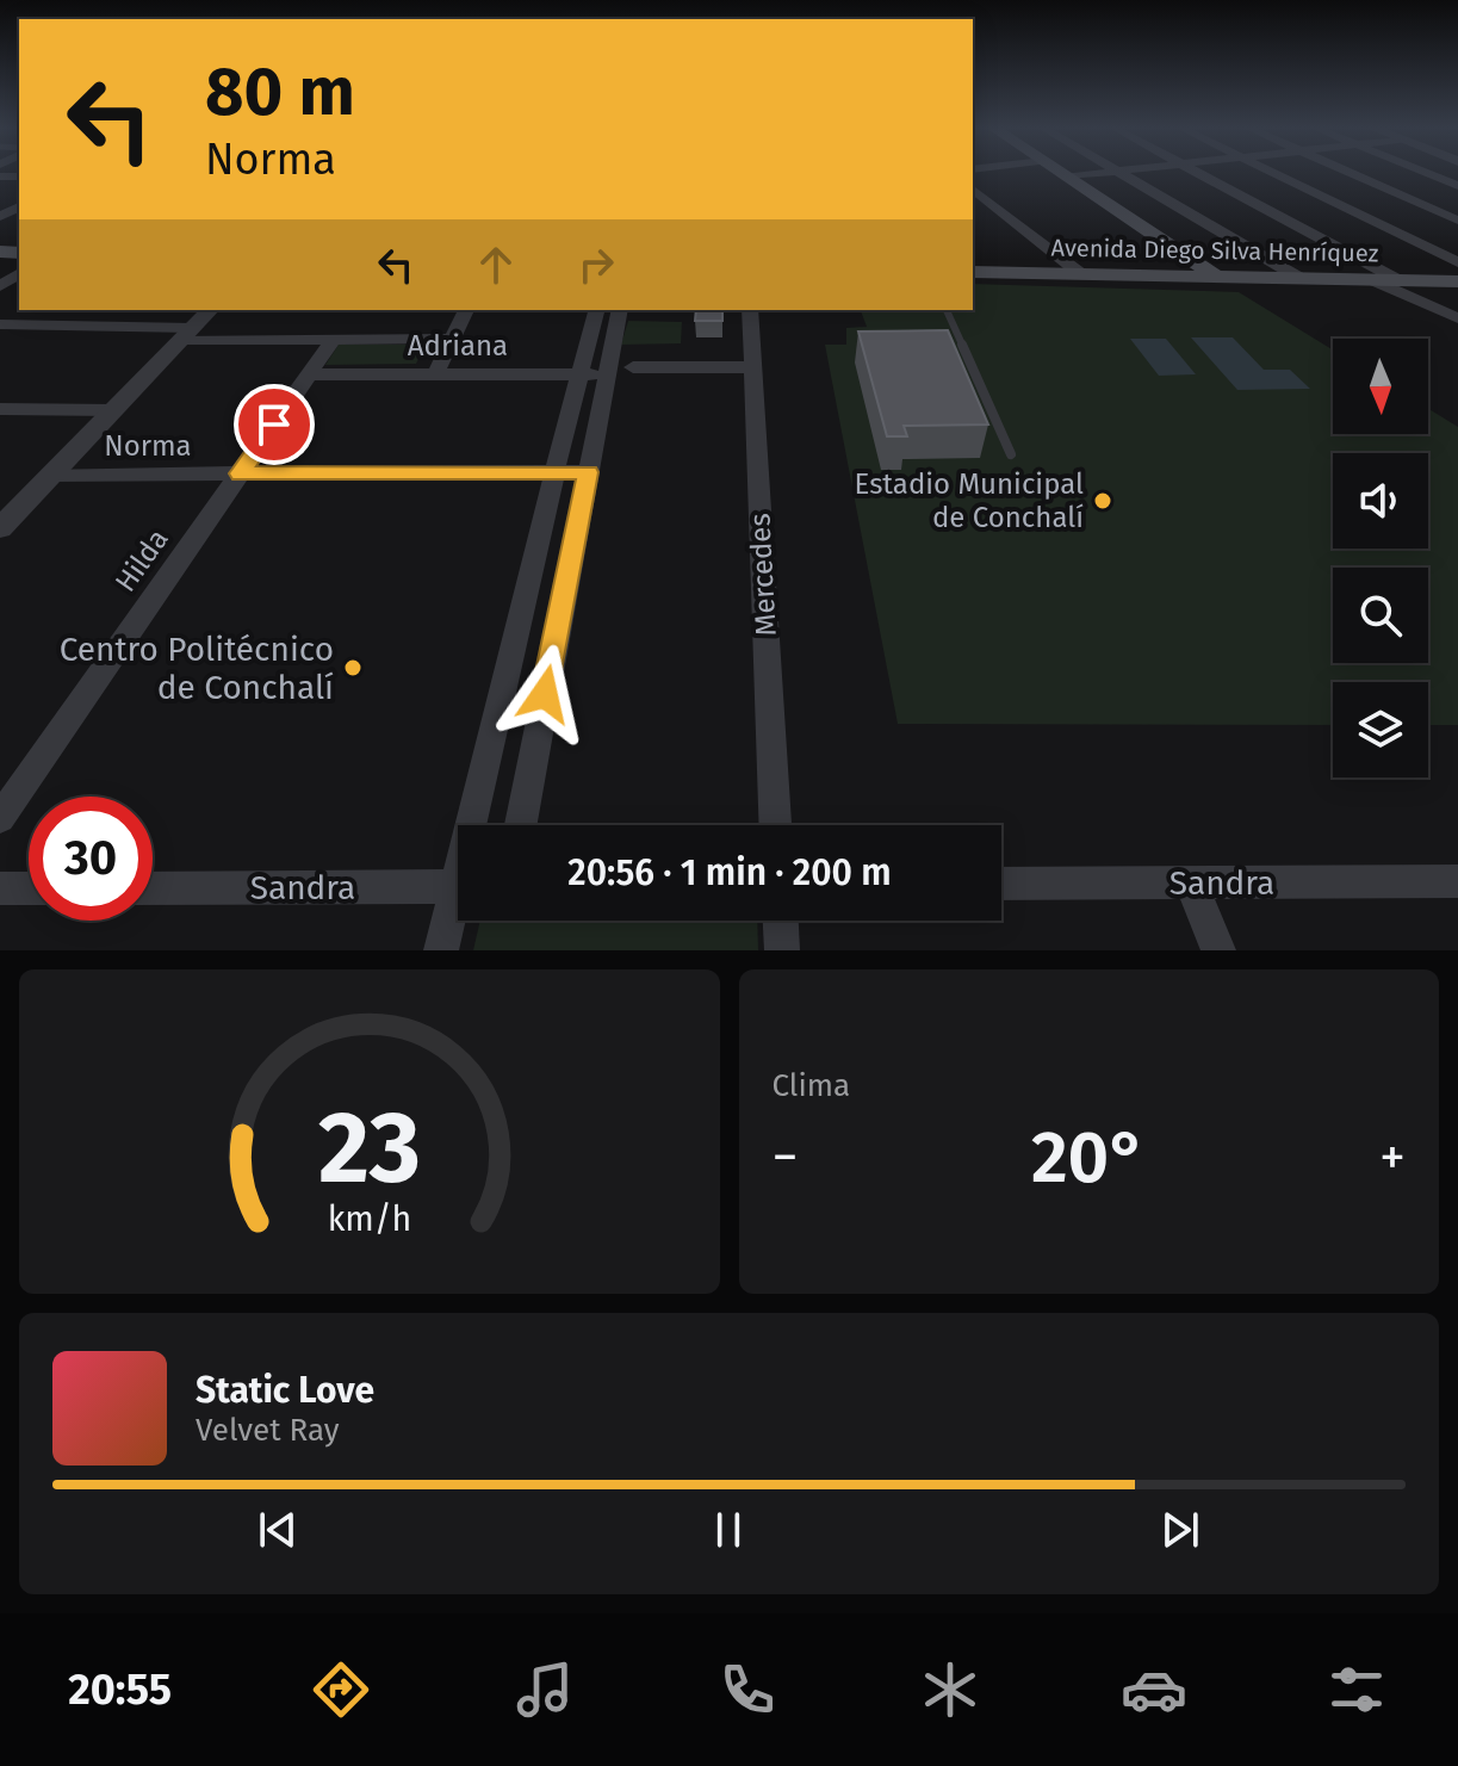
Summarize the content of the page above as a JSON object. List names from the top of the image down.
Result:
{
  "streets": {
    "main road": ["Avenida Diego Silva Henríquez"],
    "street": [
      "Adriana",
      "Norma",
      "Hilda",
      "Mercedes",
      "Sandra"
    ]
  },
  "crossings": [
    ["Adriana", "Hilda"],
    ["Norma", "Hilda"]
  ],
  "places": ["Estadio Municipal de Conchalí", "Centro Politécnico de Conchalí"],
  "north": "bottom",
  "page": {
    "turn": ["80 m", "Norma"],
    "limit": "30",
    "trip": "20:56 · 1 min · 200 m",
    "tile": "Clima",
    "heat": ["−", "20°", "+"],
    "song": ["Static Love", "Velvet Ray"],
    "tabs": "20:55",
    "gauge": ["23", "km/h"]
  }
}
